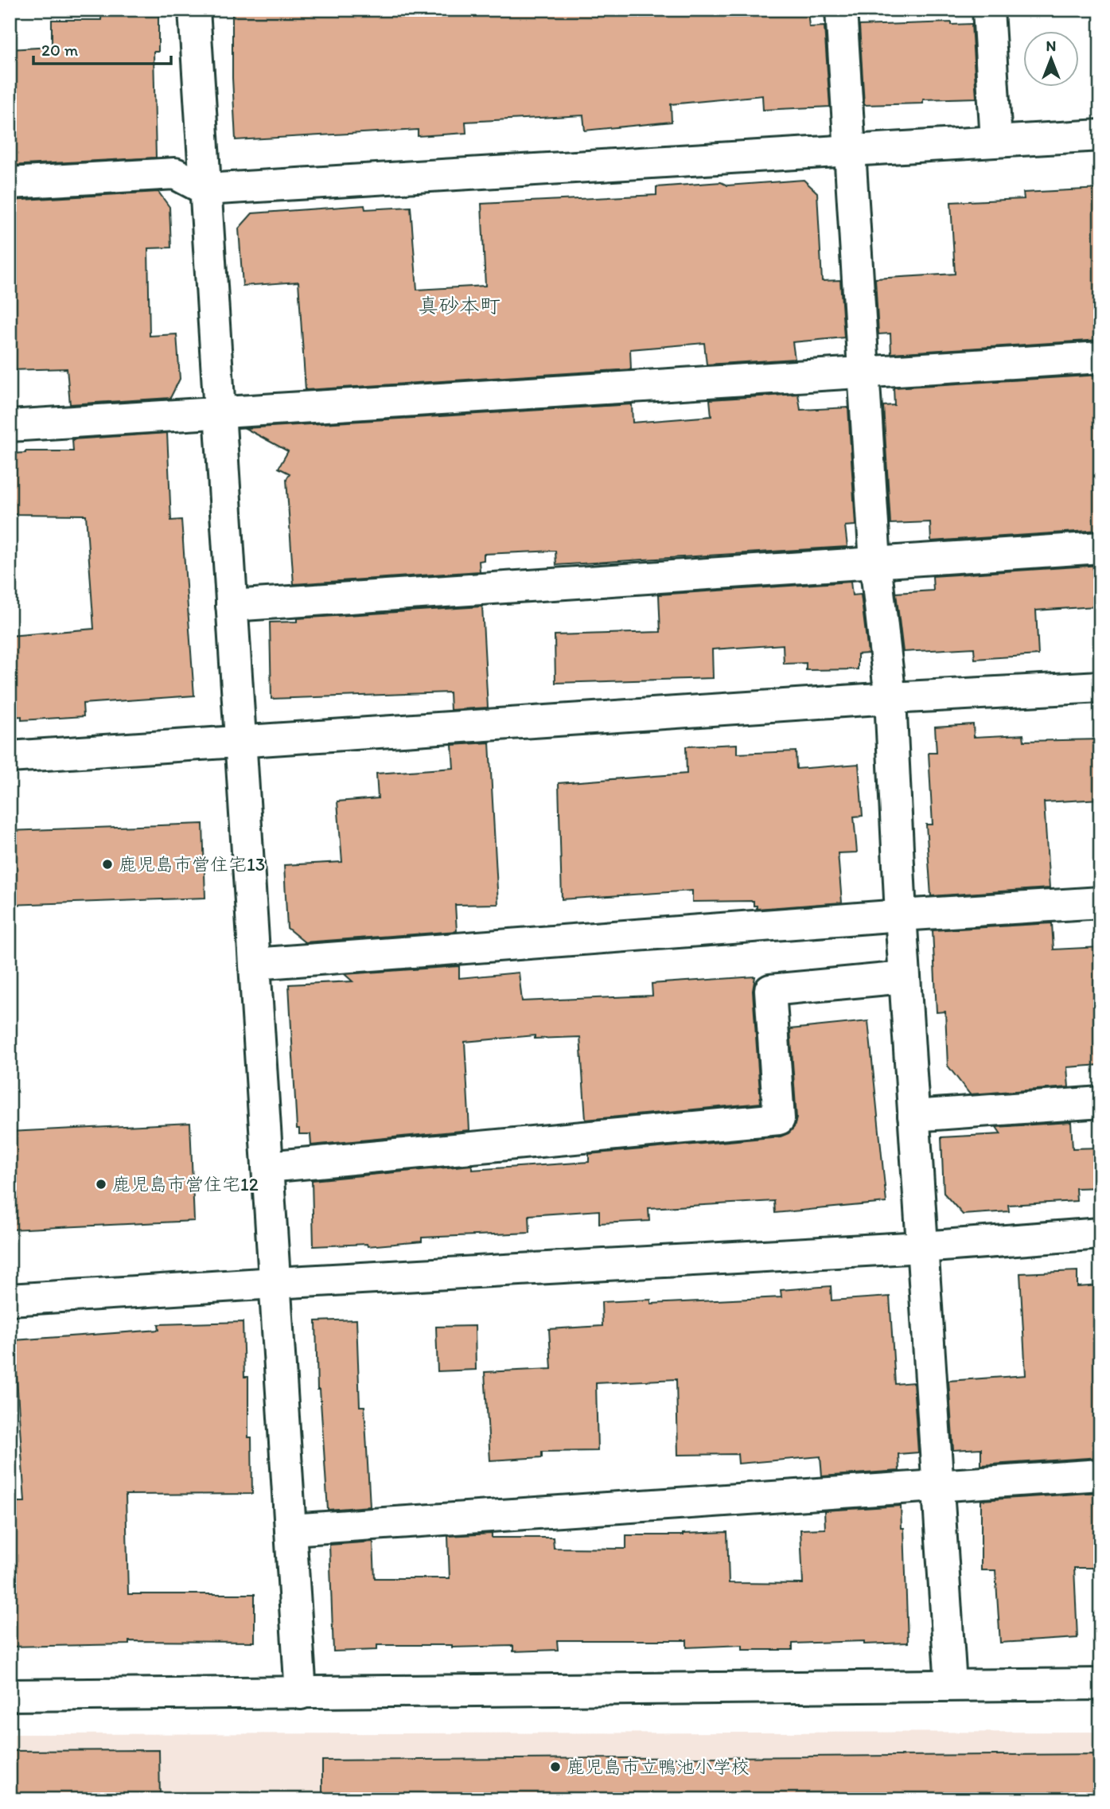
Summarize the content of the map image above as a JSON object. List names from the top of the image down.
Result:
{
  "districts": ["真砂本町"],
  "places": ["鹿児島市営住宅13", "鹿児島市営住宅12", "鹿児島市立鴨池小学校"],
  "scale_bar": "20 m",
  "north": "top"
}
